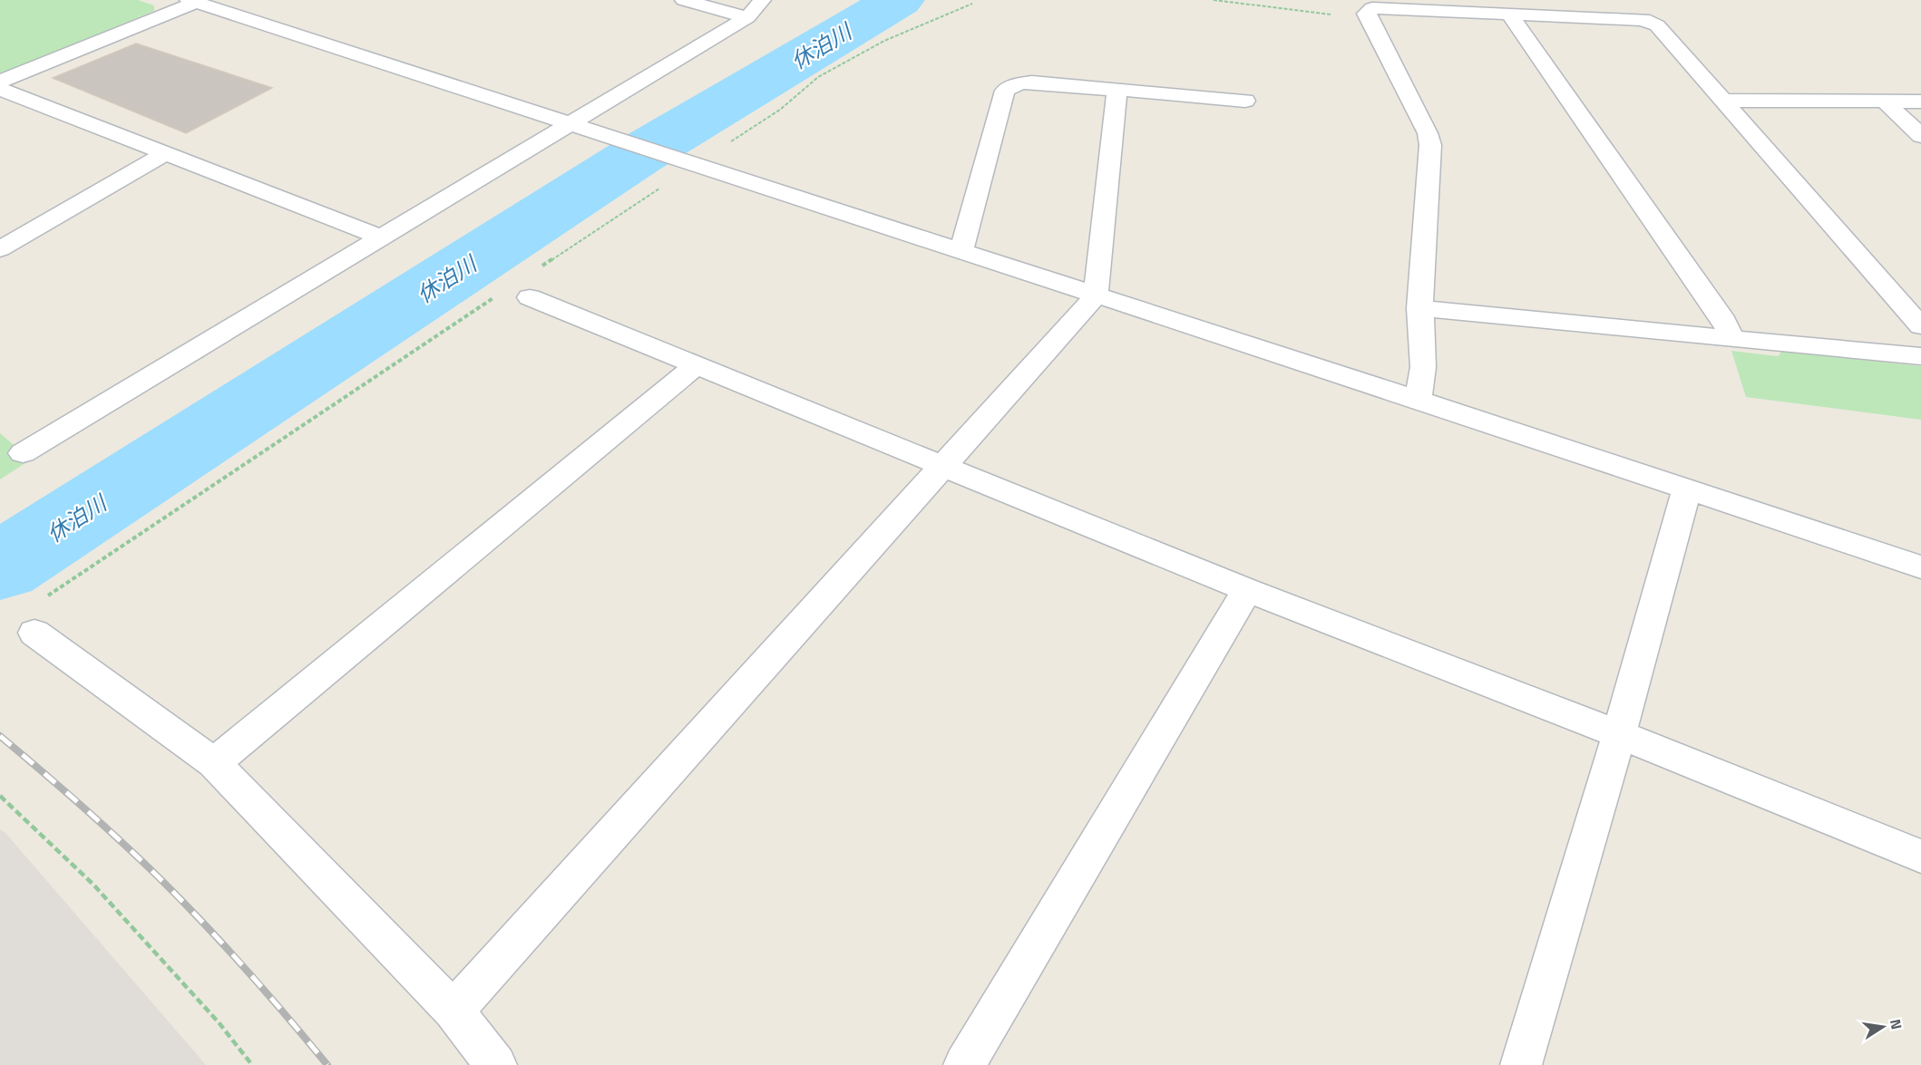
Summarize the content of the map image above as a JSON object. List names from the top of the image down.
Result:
{
  "water": ["休泊川"],
  "north": "right"
}
